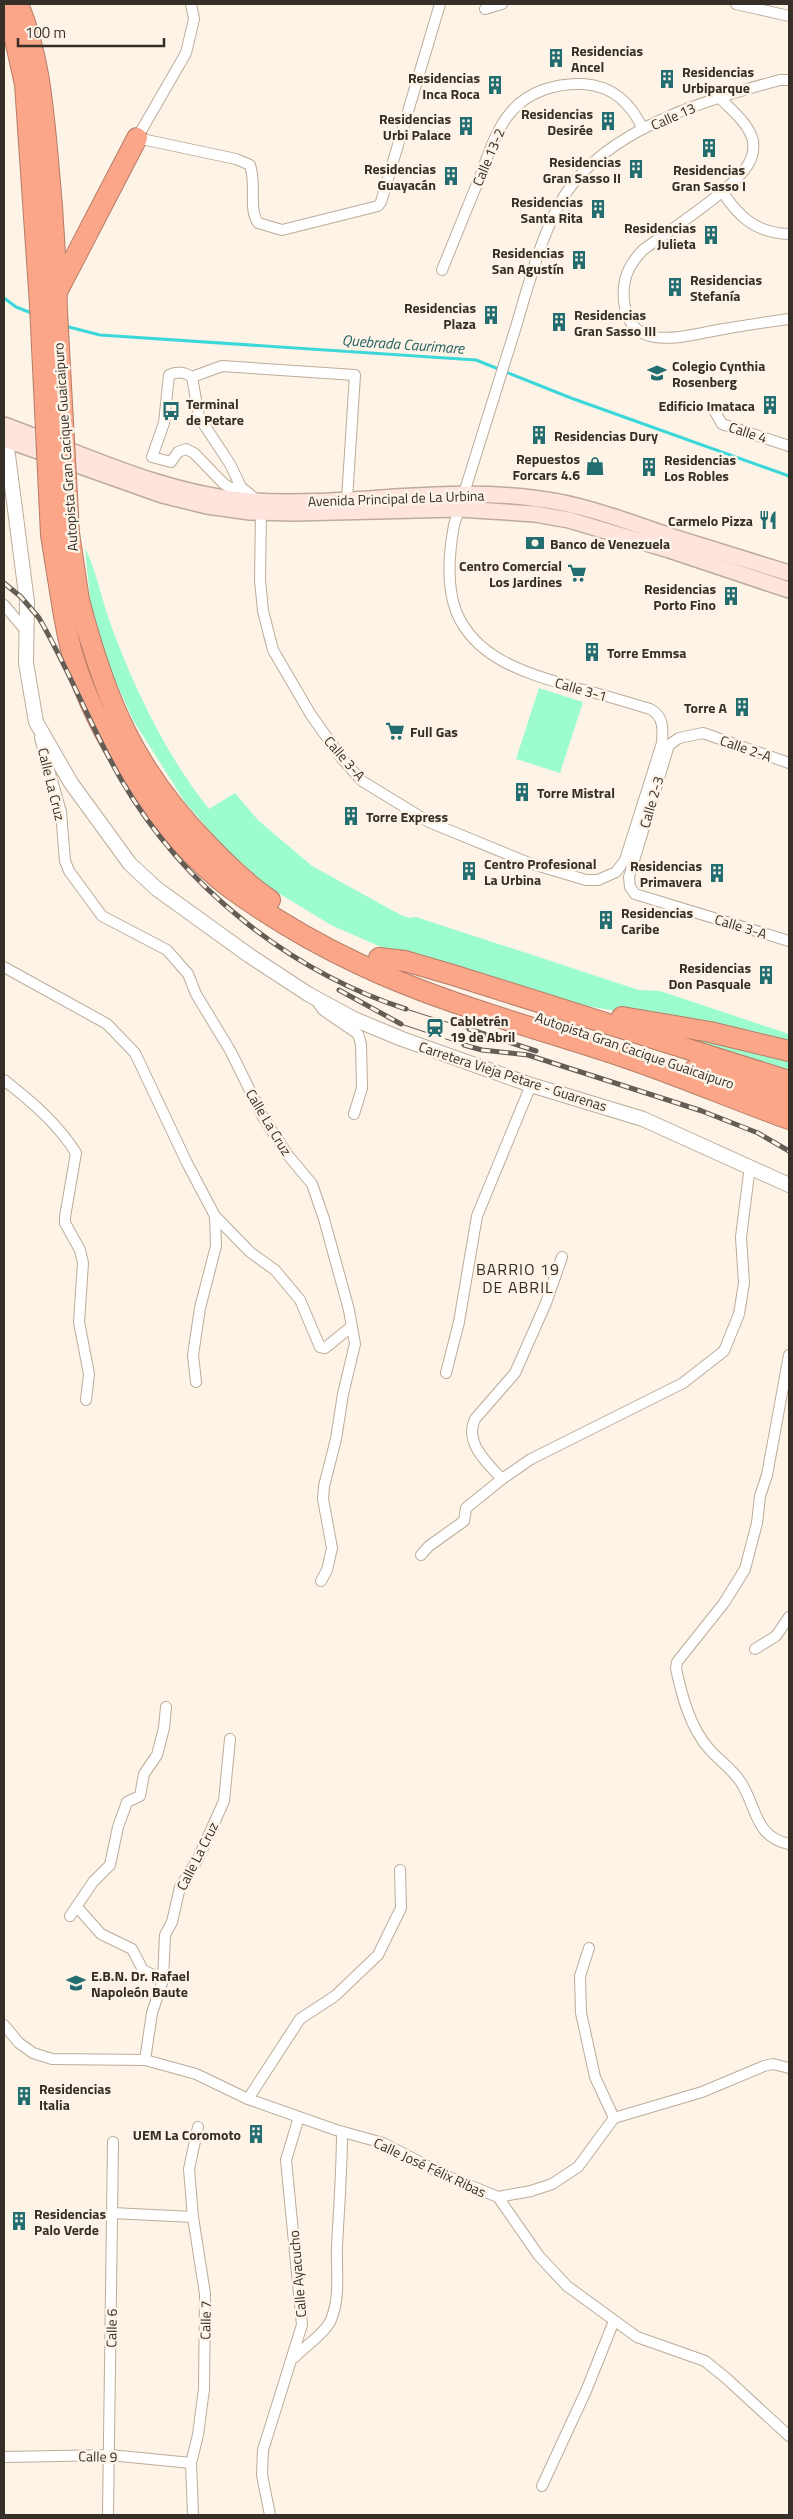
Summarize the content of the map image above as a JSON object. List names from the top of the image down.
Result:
{
  "streets": {
    "highway": ["Autopista Gran Cacique Guaicaipuro"],
    "main road": ["Avenida Principal de La Urbina"],
    "street": [
      "Calle 13",
      "Calle 13-2",
      "Calle 4",
      "Calle 3-1",
      "Calle 2-A",
      "Calle 3-A",
      "Calle La Cruz",
      "Calle 2-3",
      "Carretera Vieja Petare - Guarenas",
      "Calle José Félix Ribas",
      "Calle Ayacucho",
      "Calle 7",
      "Calle 6",
      "Calle 9"
    ]
  },
  "crossings": [
    ["Calle 13", "Calle 13-2"],
    ["Calle 13", "Avenida Principal de La Urbina"],
    ["Calle 13", "Calle 3-1"],
    ["Avenida Principal de La Urbina", "Calle 3-1"],
    ["Avenida Principal de La Urbina", "Calle 3-A"],
    ["Avenida Principal de La Urbina", "Carretera Vieja Petare - Guarenas"],
    ["Calle 3-1", "Calle 3-A"],
    ["Calle 2-A", "Calle 2-3"],
    ["Calle 3-A", "Calle 2-3"],
    ["Calle La Cruz", "Carretera Vieja Petare - Guarenas"],
    ["Calle La Cruz", "Calle José Félix Ribas"],
    ["Calle José Félix Ribas", "Calle Ayacucho"],
    ["Calle 7", "Calle 9"],
    ["Calle 6", "Calle 9"]
  ],
  "districts": ["BARRIO 19 DE ABRIL"],
  "water": ["Quebrada Caurimare"],
  "places": {
    "building": [
      "Residencias Ancel",
      "Residencias Urbiparque",
      "Residencias Inca Roca",
      "Residencias Desirée",
      "Residencias Urbi Palace",
      "Residencias Gran Sasso I",
      "Residencias Gran Sasso II",
      "Residencias Guayacán",
      "Residencias Santa Rita",
      "Residencias Julieta",
      "Residencias San Agustín",
      "Residencias Stefanía",
      "Residencias Plaza",
      "Residencias Gran Sasso III",
      "Edificio Imataca",
      "Residencias Dury",
      "Residencias Los Robles",
      "Residencias Porto Fino",
      "Torre Emmsa",
      "Torre A",
      "Torre Mistral",
      "Torre Express",
      "Centro Profesional La Urbina",
      "Residencias Primavera",
      "Residencias Caribe",
      "Residencias Don Pasquale",
      "Residencias Italia",
      "UEM La Coromoto",
      "Residencias Palo Verde"
    ],
    "school or university": ["Colegio Cynthia Rosenberg", "E.B.N. Dr. Rafael Napoleón Baute"],
    "bus stop": ["Terminal de Petare"],
    "shop": ["Repuestos Forcars 4.6"],
    "restaurant": ["Carmelo Pizza"],
    "bank": ["Banco de Venezuela"],
    "supermarket": ["Centro Comercial Los Jardines", "Full Gas"],
    "station": ["Cabletrén 19 de Abril"]
  },
  "scale_bar": "100 m"
}
